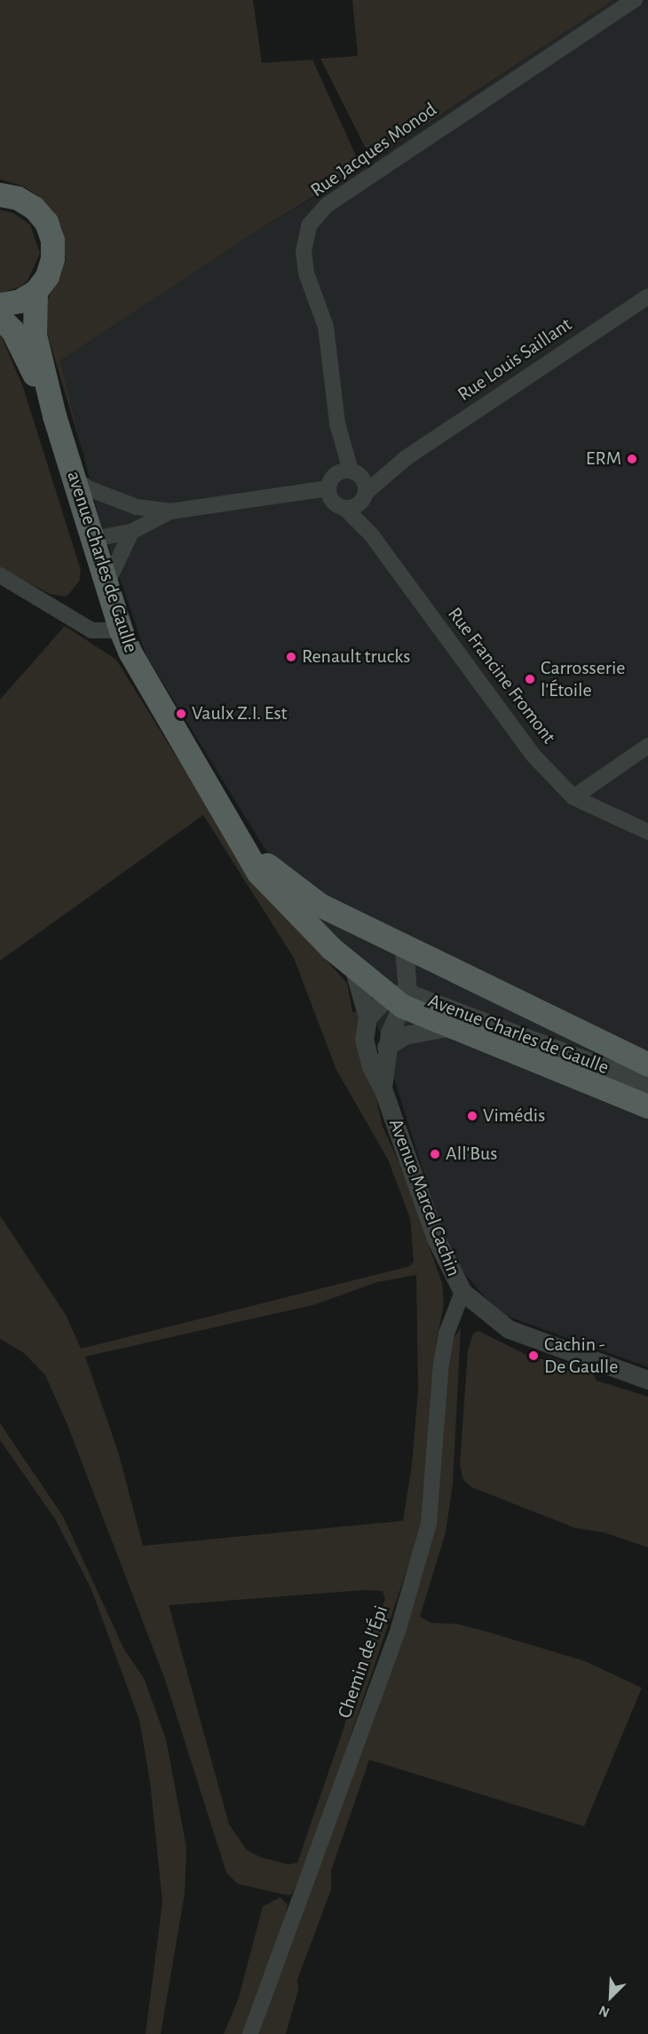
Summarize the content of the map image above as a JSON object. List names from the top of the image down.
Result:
{
  "streets": {
    "main road": ["avenue Charles de Gaulle", "Avenue Charles de Gaulle"],
    "street": [
      "Rue Jacques Monod",
      "Rue Louis Saillant",
      "Rue Francine Fromont",
      "Avenue Marcel Cachin",
      "Chemin de l'Épi"
    ]
  },
  "crossings": [
    ["Rue Jacques Monod", "Rue Louis Saillant"],
    ["Rue Jacques Monod", "Rue Francine Fromont"],
    ["Rue Louis Saillant", "Rue Francine Fromont"],
    ["avenue Charles de Gaulle", "Avenue Charles de Gaulle"],
    ["avenue Charles de Gaulle", "Avenue Marcel Cachin"],
    ["Avenue Charles de Gaulle", "Avenue Marcel Cachin"],
    ["Avenue Marcel Cachin", "Chemin de l'Épi"]
  ],
  "places": [
    "ERM",
    "Renault trucks",
    "Carrosserie l'Étoile",
    "Vaulx Z.I. Est",
    "Vimédis",
    "All'Bus",
    "Cachin - De Gaulle"
  ],
  "north": "bottom left"
}
